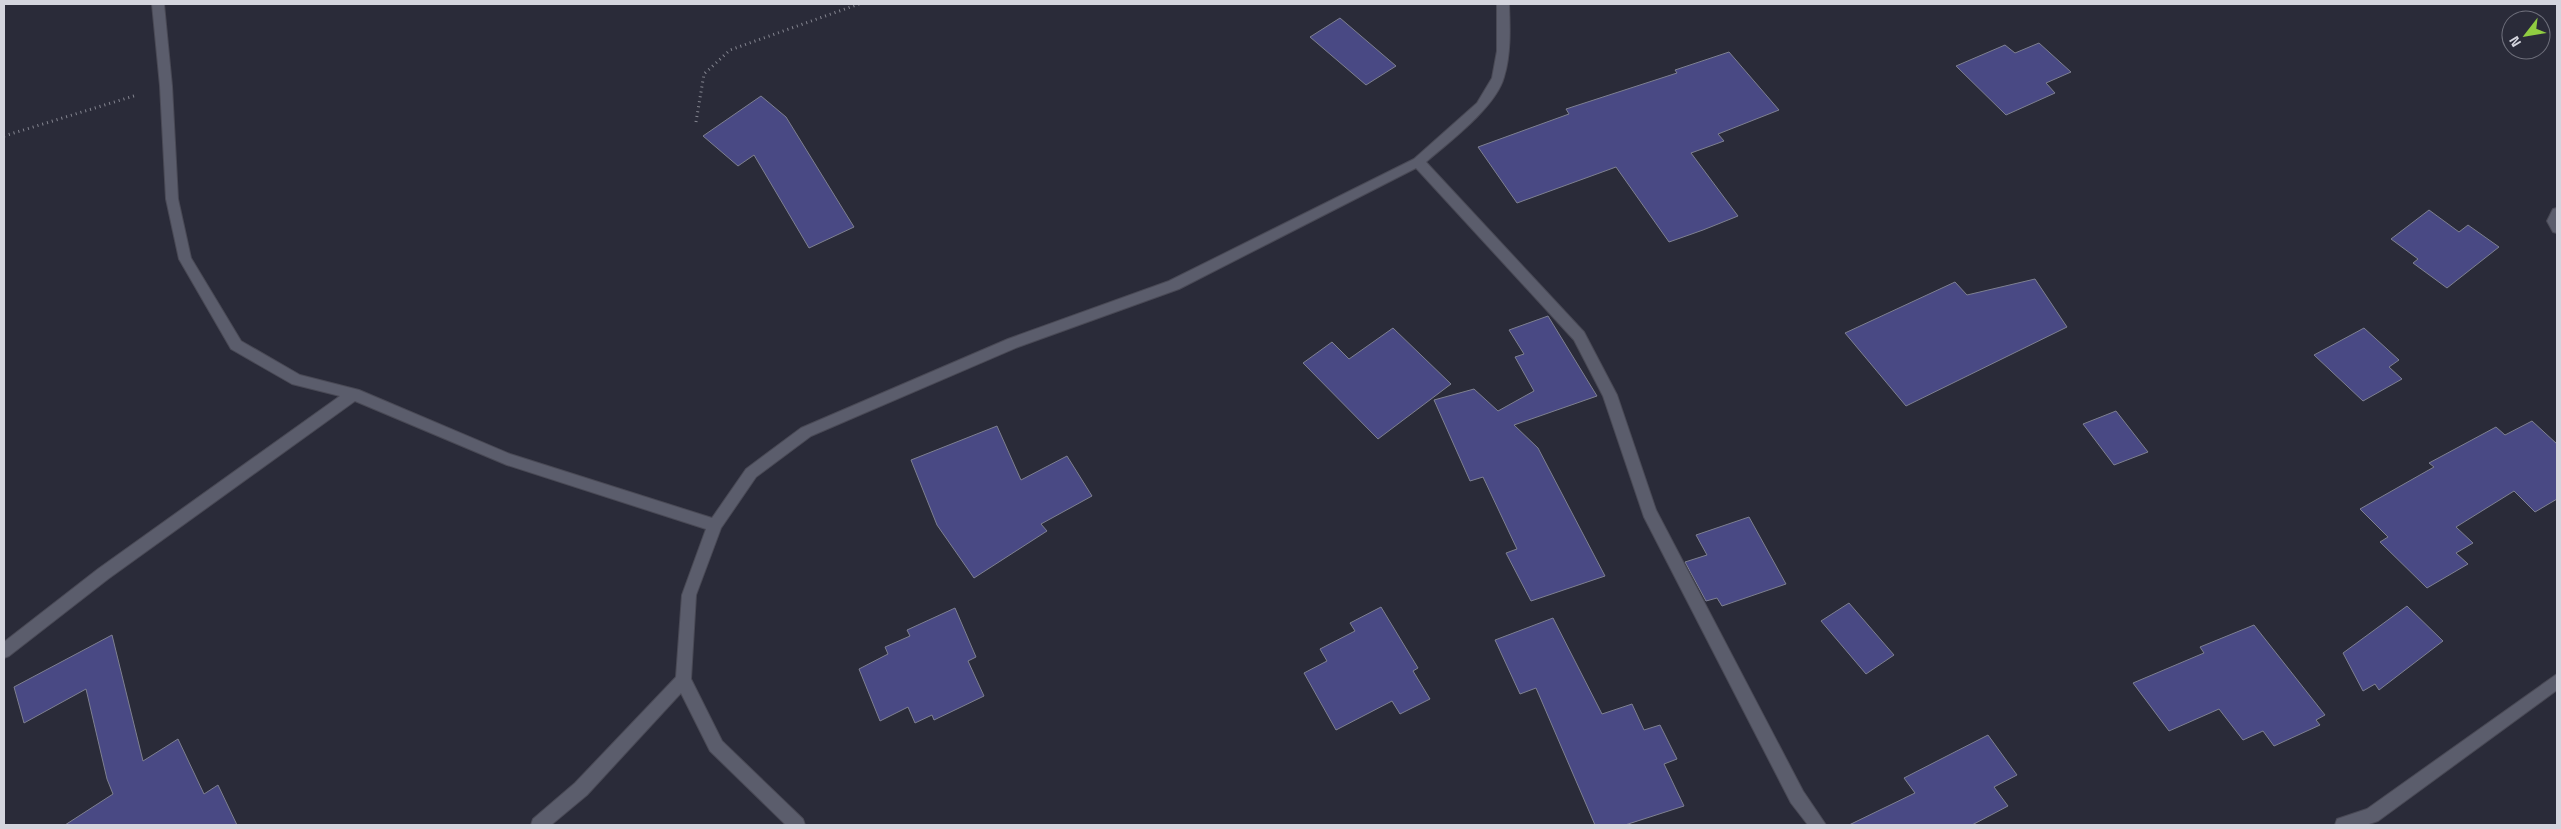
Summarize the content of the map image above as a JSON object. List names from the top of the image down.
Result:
{
  "north": "bottom left"
}
